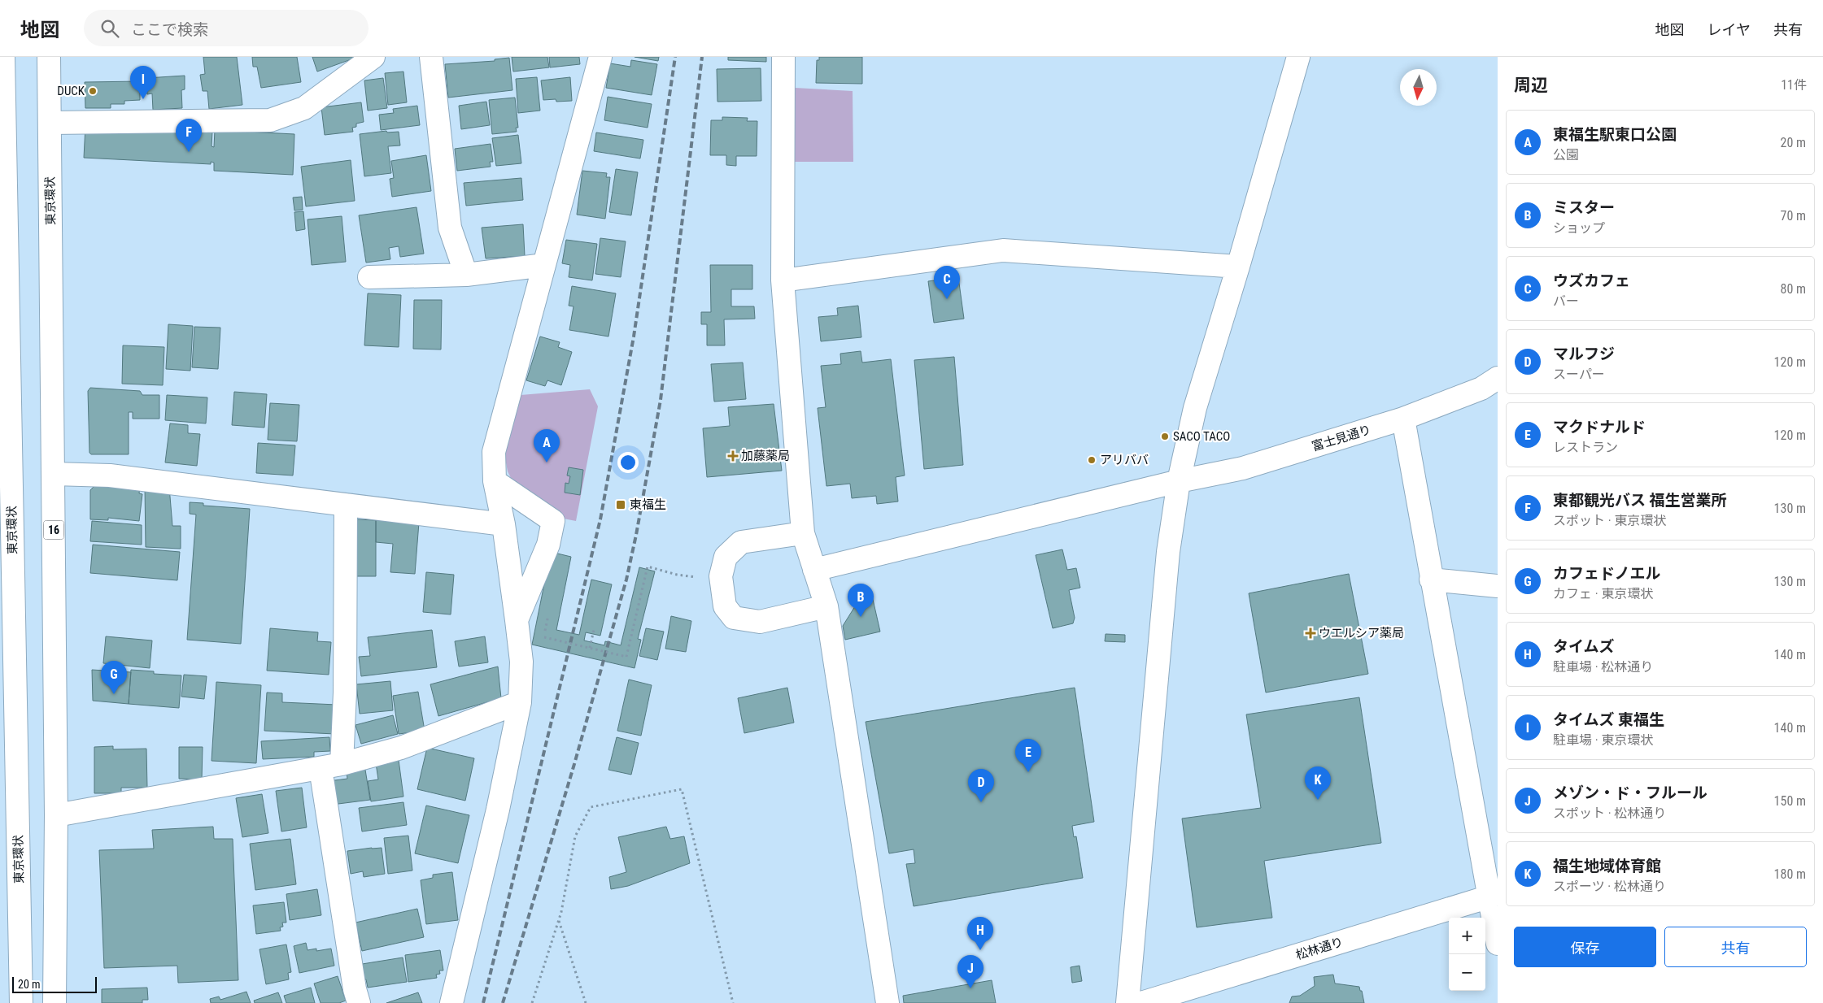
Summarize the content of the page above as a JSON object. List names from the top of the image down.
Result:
{
  "streets": {
    "main road": [
      "東京環状",
      "富士見通り",
      "16",
      "松林通り"
    ]
  },
  "places": {
    "other": ["DUCK", "SACO TACO", "アリババ"],
    "health": ["加藤薬局", "ウエルシア薬局"],
    "transit": ["東福生"]
  },
  "scale_bar": "20 m",
  "north": "bottom",
  "page": {
    "header": "地図",
    "search": "ここで検索",
    "nav": ["地図", "レイヤ", "共有"],
    "heading": ["周辺", "11件"],
    "pins": [
      "I",
      "F",
      "C",
      "A",
      "B",
      "G",
      "E",
      "K",
      "D",
      "H",
      "J"
    ],
    "list": [
      {
        "mark": "A",
        "name": "東福生駅東口公園",
        "note": "公園",
        "value": "20 m"
      },
      {
        "mark": "B",
        "name": "ミスター",
        "note": "ショップ",
        "value": "70 m"
      },
      {
        "mark": "C",
        "name": "ウズカフェ",
        "note": "バー",
        "value": "80 m"
      },
      {
        "mark": "D",
        "name": "マルフジ",
        "note": "スーパー",
        "value": "120 m"
      },
      {
        "mark": "E",
        "name": "マクドナルド",
        "note": "レストラン",
        "value": "120 m"
      },
      {
        "mark": "F",
        "name": "東都観光バス 福生営業所",
        "note": "スポット · 東京環状",
        "value": "130 m"
      },
      {
        "mark": "G",
        "name": "カフェドノエル",
        "note": "カフェ · 東京環状",
        "value": "130 m"
      },
      {
        "mark": "H",
        "name": "タイムズ",
        "note": "駐車場 · 松林通り",
        "value": "140 m"
      },
      {
        "mark": "I",
        "name": "タイムズ 東福生",
        "note": "駐車場 · 東京環状",
        "value": "140 m"
      },
      {
        "mark": "J",
        "name": "メゾン・ド・フルール",
        "note": "スポット · 松林通り",
        "value": "150 m"
      },
      {
        "mark": "K",
        "name": "福生地域体育館",
        "note": "スポーツ · 松林通り",
        "value": "180 m"
      }
    ],
    "buttons": ["保存", "共有"],
    "map_buttons": ["+", "−"],
    "scale": "20 m"
  }
}
